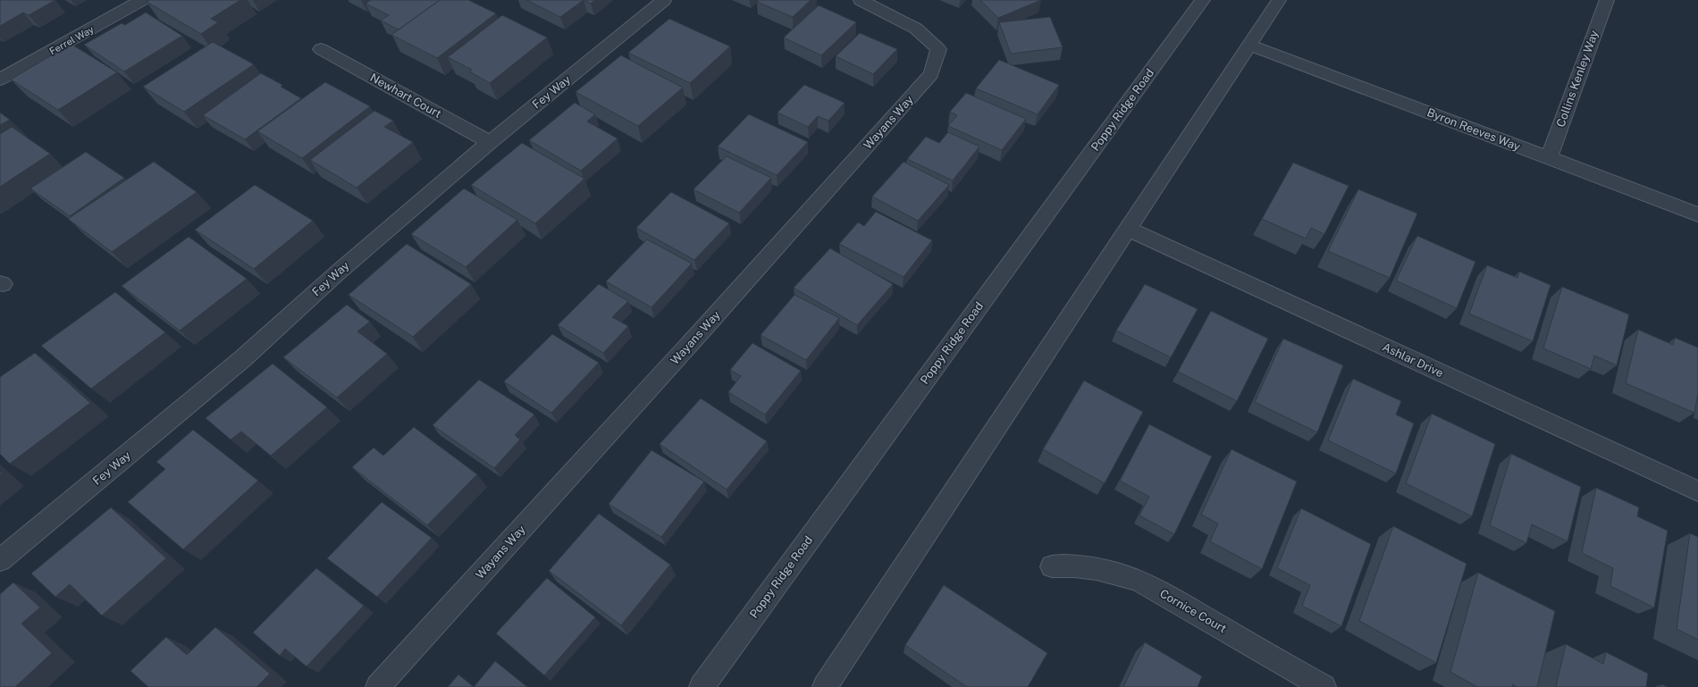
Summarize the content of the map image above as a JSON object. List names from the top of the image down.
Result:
{
  "streets": {
    "street": [
      "Ferrel Way",
      "Collins Kenley Way",
      "Fey Way",
      "Newhart Court",
      "Poppy Ridge Road",
      "Wayans Way",
      "Byron Reeves Way",
      "Ashlar Drive",
      "Cornice Court"
    ]
  },
  "crossings": [
    ["Collins Kenley Way", "Byron Reeves Way"],
    ["Fey Way", "Newhart Court"]
  ]
}
